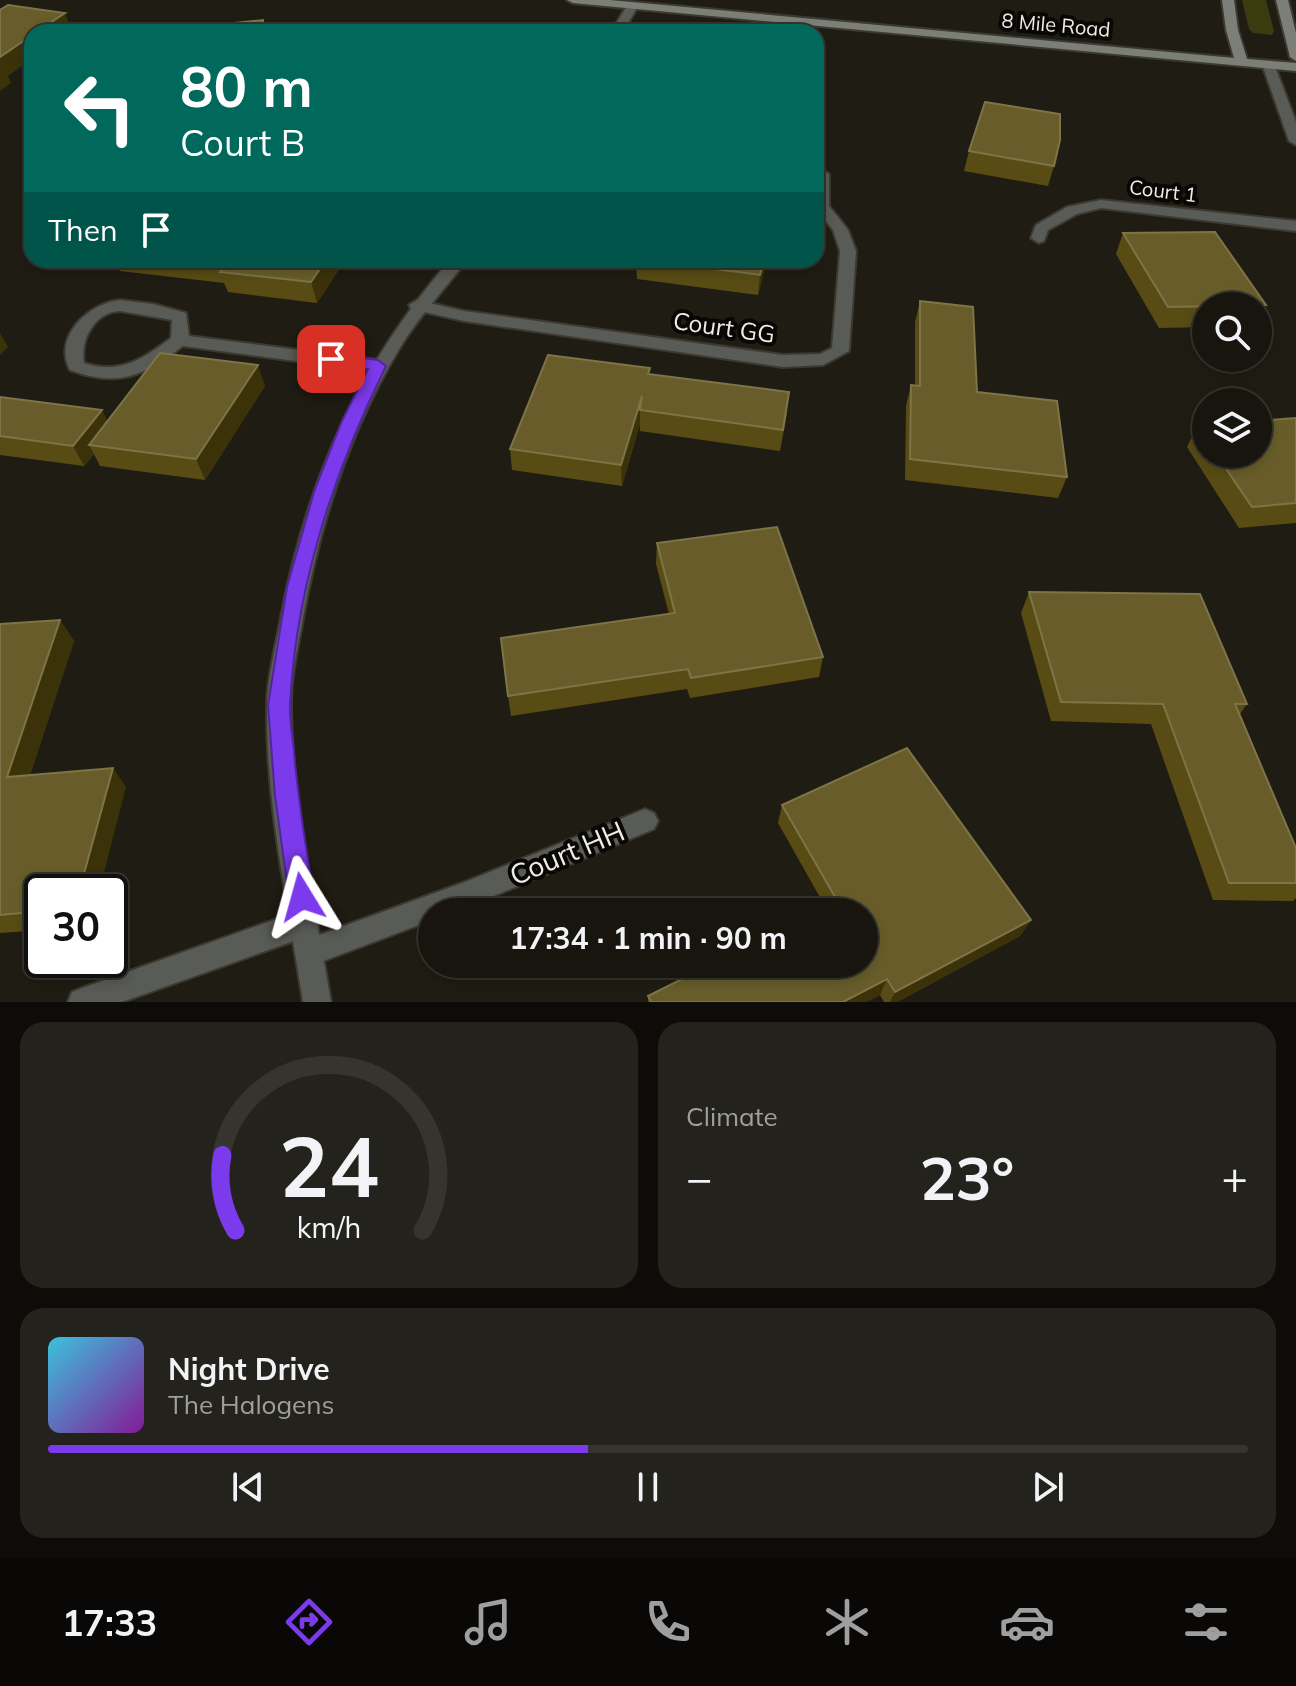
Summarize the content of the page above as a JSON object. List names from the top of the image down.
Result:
{
  "streets": {
    "main road": ["8 Mile Road"],
    "street": ["Court 1", "Court GG", "Court HH"]
  },
  "page": {
    "turn": ["80 m", "Court B"],
    "then": "Then",
    "limit": "30",
    "trip": "17:34 · 1 min · 90 m",
    "tile": "Climate",
    "heat": ["−", "23°", "+"],
    "song": ["Night Drive", "The Halogens"],
    "tabs": "17:33",
    "gauge": ["24", "km/h"]
  }
}
